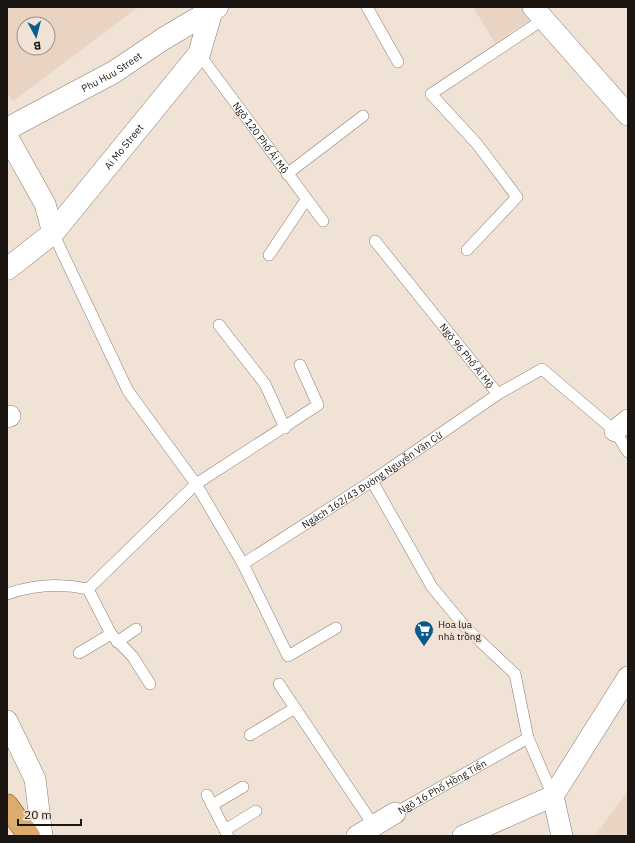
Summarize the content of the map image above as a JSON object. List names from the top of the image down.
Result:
{
  "streets": {
    "street": ["Phu Huu Street", "Ai Mo Street", "Ngõ 16 Phố Hồng Tiến"],
    "lane": ["Ngõ 120 Phố Ái Mộ", "Ngõ 96 Phố Ái Mộ", "Ngách 162/43 Đường Nguyễn Văn Cừ"]
  },
  "crossings": [
    ["Phu Huu Street", "Ai Mo Street"],
    ["Ngõ 120 Phố Ái Mộ", "Ai Mo Street"],
    ["Ngõ 96 Phố Ái Mộ", "Ngách 162/43 Đường Nguyễn Văn Cừ"]
  ],
  "places": {
    "supermarket": ["Hoa lụa nhà trồng"]
  },
  "scale_bar": "20 m",
  "north": "bottom"
}
